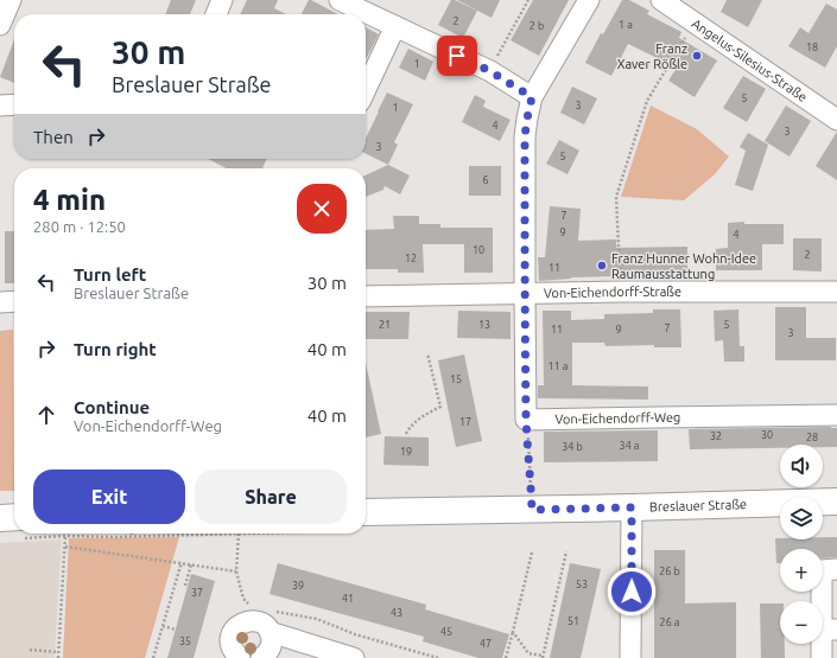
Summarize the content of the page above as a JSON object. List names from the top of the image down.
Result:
{
  "streets": {
    "main road": ["Breslauer Straße"],
    "street": ["Angelus-Silesius-Straße", "Von-Eichendorff-Straße", "Von-Eichendorff-Weg"]
  },
  "places": ["Franz Xaver Rößle", "Franz Hunner Wohn-Idee Raumausstattung"],
  "house_numbers": [
    "2",
    "1 a",
    "2 b",
    "18",
    "1",
    "5",
    "3",
    "1",
    "4",
    "3",
    "3",
    "5",
    "6",
    "7",
    "9",
    "4",
    "10",
    "2",
    "12",
    "11",
    "21",
    "13",
    "5",
    "7",
    "11",
    "9",
    "3",
    "11 a",
    "15",
    "17",
    "30",
    "32",
    "28",
    "34 a",
    "34 b",
    "19",
    "26 b",
    "53",
    "39",
    "37",
    "41",
    "43",
    "51",
    "26 a",
    "45",
    "35",
    "47"
  ],
  "page": {
    "turn": ["30 m", "Breslauer Straße"],
    "then": "Then",
    "heading": ["4 min", "280 m · 12:50"],
    "list": [
      {
        "name": "Turn left",
        "note": "Breslauer Straße",
        "value": "30 m"
      },
      {
        "name": "Turn right",
        "value": "40 m"
      },
      {
        "name": "Continue",
        "note": "Von-Eichendorff-Weg",
        "value": "40 m"
      }
    ],
    "map_buttons": ["+", "−"],
    "buttons": ["Exit", "Share"]
  }
}
